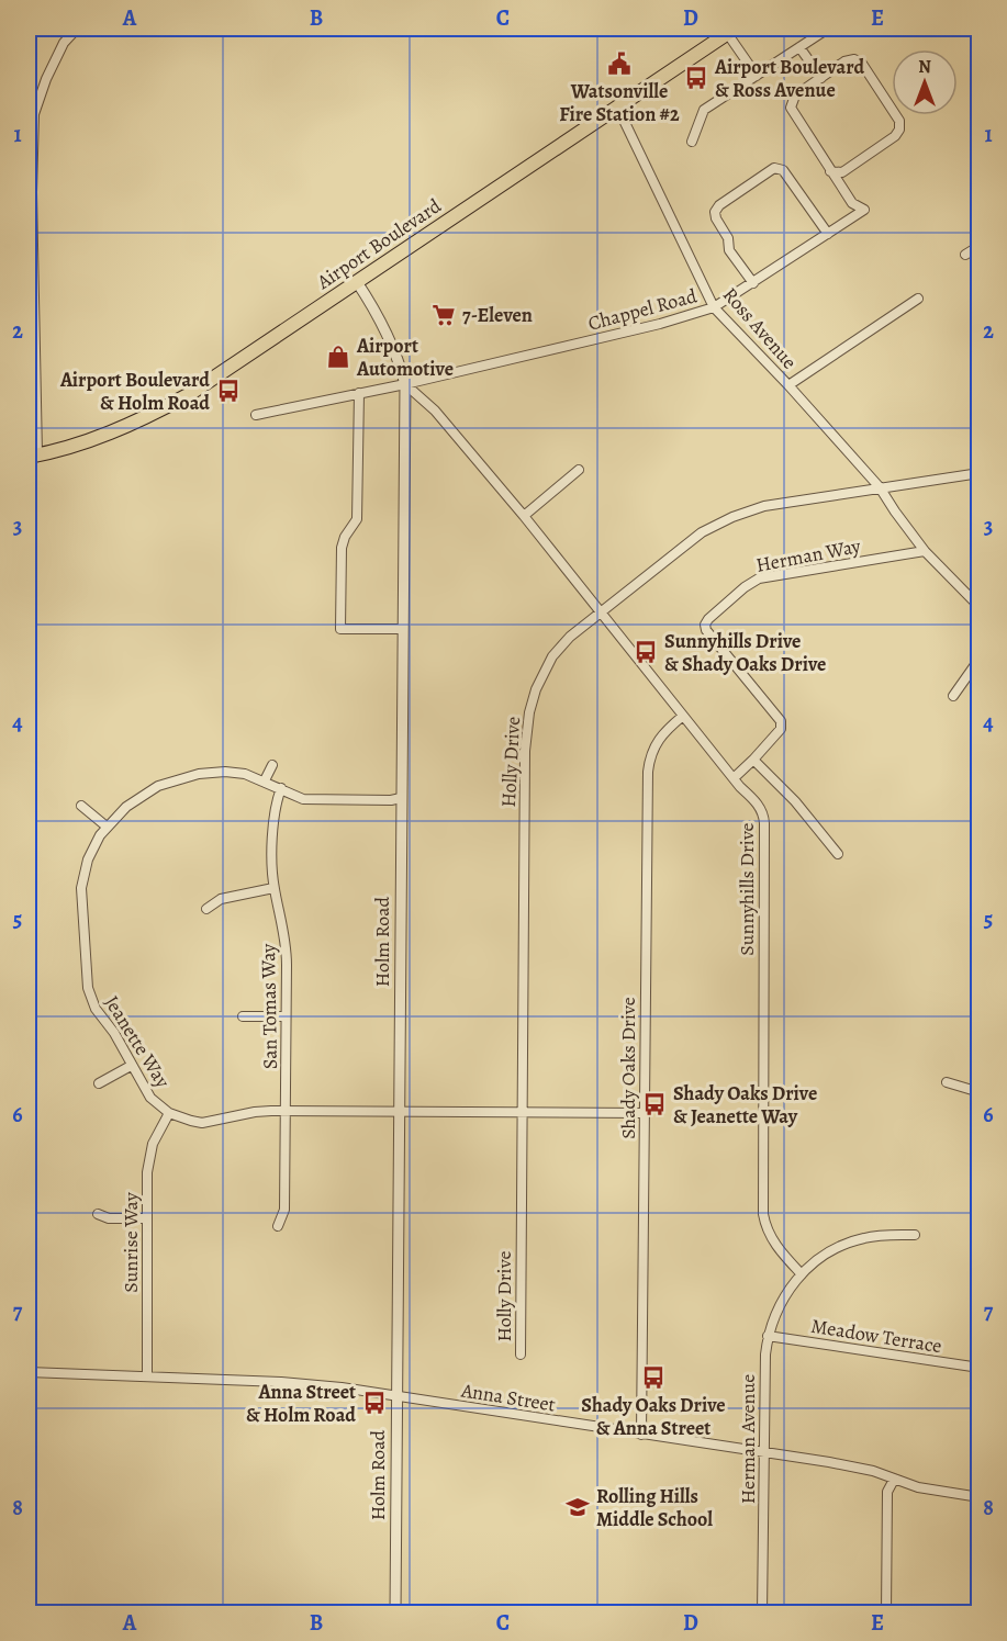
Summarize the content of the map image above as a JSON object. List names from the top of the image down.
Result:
{
  "streets": {
    "main road": ["Airport Boulevard"],
    "street": [
      "Chappel Road",
      "Ross Avenue",
      "Herman Way",
      "Holly Drive",
      "Sunnyhills Drive",
      "Holm Road",
      "San Tomas Way",
      "Jeanette Way",
      "Shady Oaks Drive",
      "Sunrise Way",
      "Meadow Terrace",
      "Anna Street",
      "Herman Avenue"
    ]
  },
  "crossings": [
    ["Airport Boulevard", "Ross Avenue"],
    ["Airport Boulevard", "Holm Road"],
    ["Chappel Road", "Ross Avenue"],
    ["Chappel Road", "Sunnyhills Drive"],
    ["Chappel Road", "Holm Road"],
    ["Ross Avenue", "Herman Way"],
    ["Ross Avenue", "Holly Drive"],
    ["Herman Way", "Sunnyhills Drive"],
    ["Holly Drive", "Sunnyhills Drive"],
    ["Holly Drive", "Jeanette Way"],
    ["Sunnyhills Drive", "Holm Road"],
    ["Sunnyhills Drive", "Shady Oaks Drive"],
    ["Sunnyhills Drive", "Herman Avenue"],
    ["Holm Road", "Jeanette Way"],
    ["Holm Road", "Anna Street"],
    ["San Tomas Way", "Jeanette Way"],
    ["Jeanette Way", "Shady Oaks Drive"],
    ["Jeanette Way", "Sunrise Way"],
    ["Shady Oaks Drive", "Anna Street"],
    ["Sunrise Way", "Anna Street"],
    ["Meadow Terrace", "Herman Avenue"],
    ["Anna Street", "Herman Avenue"]
  ],
  "places": {
    "public building": ["Watsonville Fire Station #2"],
    "bus stop": [
      "Airport Boulevard & Ross Avenue",
      "Airport Boulevard & Holm Road",
      "Sunnyhills Drive & Shady Oaks Drive",
      "Shady Oaks Drive & Jeanette Way",
      "Shady Oaks Drive & Anna Street",
      "Anna Street & Holm Road"
    ],
    "supermarket": ["7-Eleven"],
    "shop": ["Airport Automotive"],
    "school or university": ["Rolling Hills Middle School"]
  },
  "north": "top",
  "grid": {
    "columns": [
      "A",
      "B",
      "C",
      "D",
      "E"
    ],
    "rows": [
      "1",
      "2",
      "3",
      "4",
      "5",
      "6",
      "7",
      "8"
    ]
  }
}
